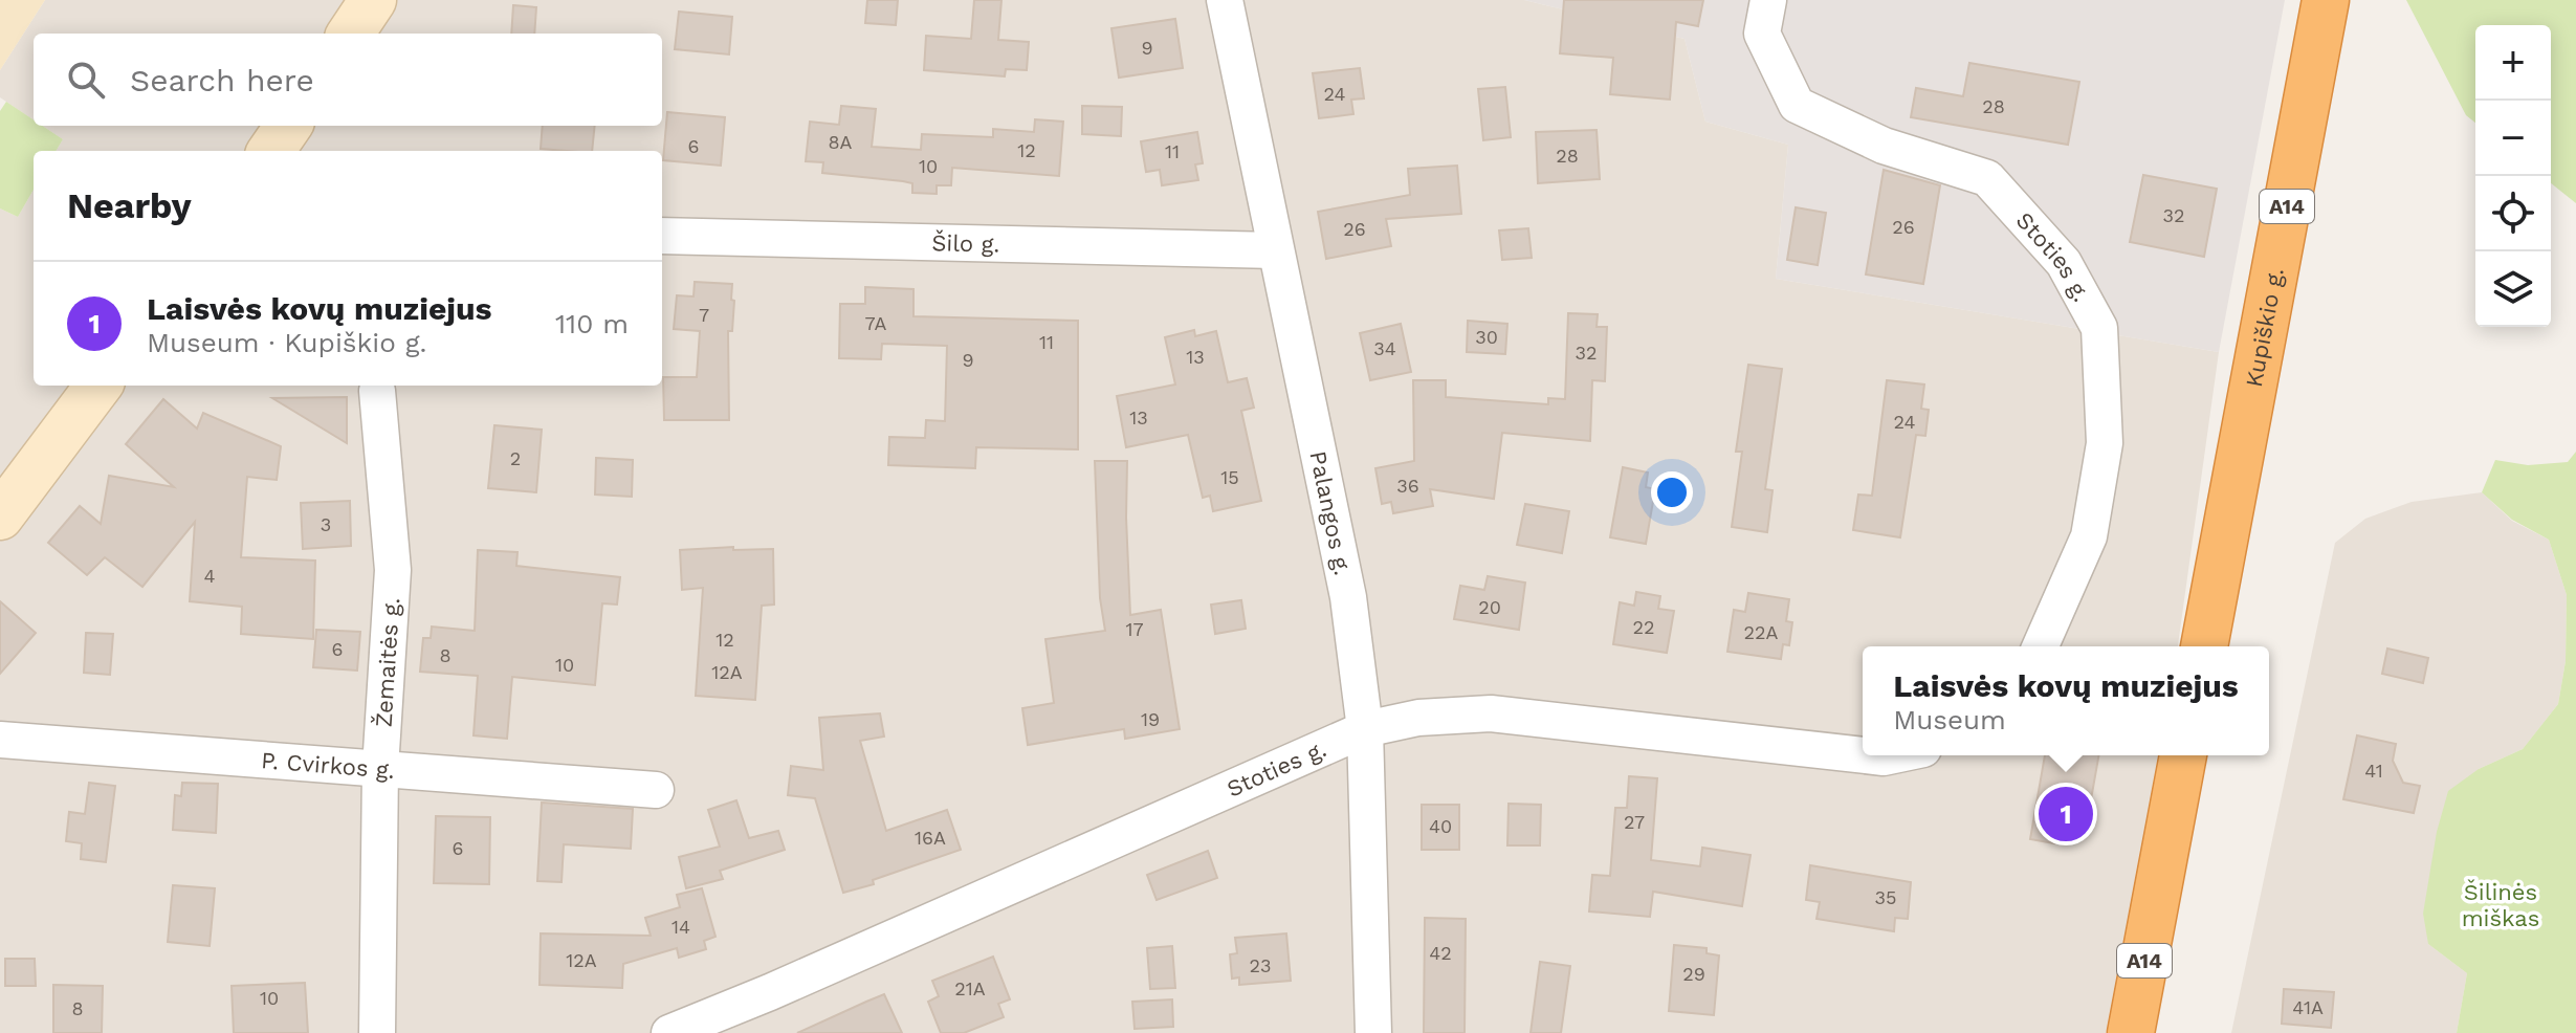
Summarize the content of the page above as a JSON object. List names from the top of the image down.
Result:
{
  "streets": {
    "highway": ["A14", "Kupiškio g."],
    "street": [
      "Šilo g.",
      "Stoties g.",
      "Palangos g.",
      "Žemaitės g.",
      "P. Cvirkos g."
    ]
  },
  "crossings": [
    ["Šilo g.", "Palangos g."],
    ["Stoties g.", "Palangos g."],
    ["Žemaitės g.", "P. Cvirkos g."]
  ],
  "parks": ["Šilinės miškas"],
  "house_numbers": [
    "9",
    "24",
    "28",
    "8A",
    "6",
    "12",
    "11",
    "28",
    "10",
    "32",
    "26",
    "26",
    "7",
    "7A",
    "30",
    "11",
    "34",
    "32",
    "13",
    "9",
    "13",
    "24",
    "2",
    "15",
    "36",
    "3",
    "4",
    "20",
    "22",
    "17",
    "22A",
    "12",
    "6",
    "8",
    "10",
    "12A",
    "19",
    "41",
    "27",
    "40",
    "16A",
    "6",
    "35",
    "14",
    "42",
    "12A",
    "23",
    "29",
    "21A",
    "10",
    "41A",
    "8"
  ],
  "page": {
    "map_buttons": ["+", "−"],
    "search": "Search here",
    "heading": "Nearby",
    "list": [
      {
        "mark": "1",
        "name": "Laisvės kovų muziejus",
        "note": "Museum · Kupiškio g.",
        "value": "110 m"
      }
    ],
    "popup": ["Laisvės kovų muziejus", "Museum"],
    "pins": "1"
  }
}
